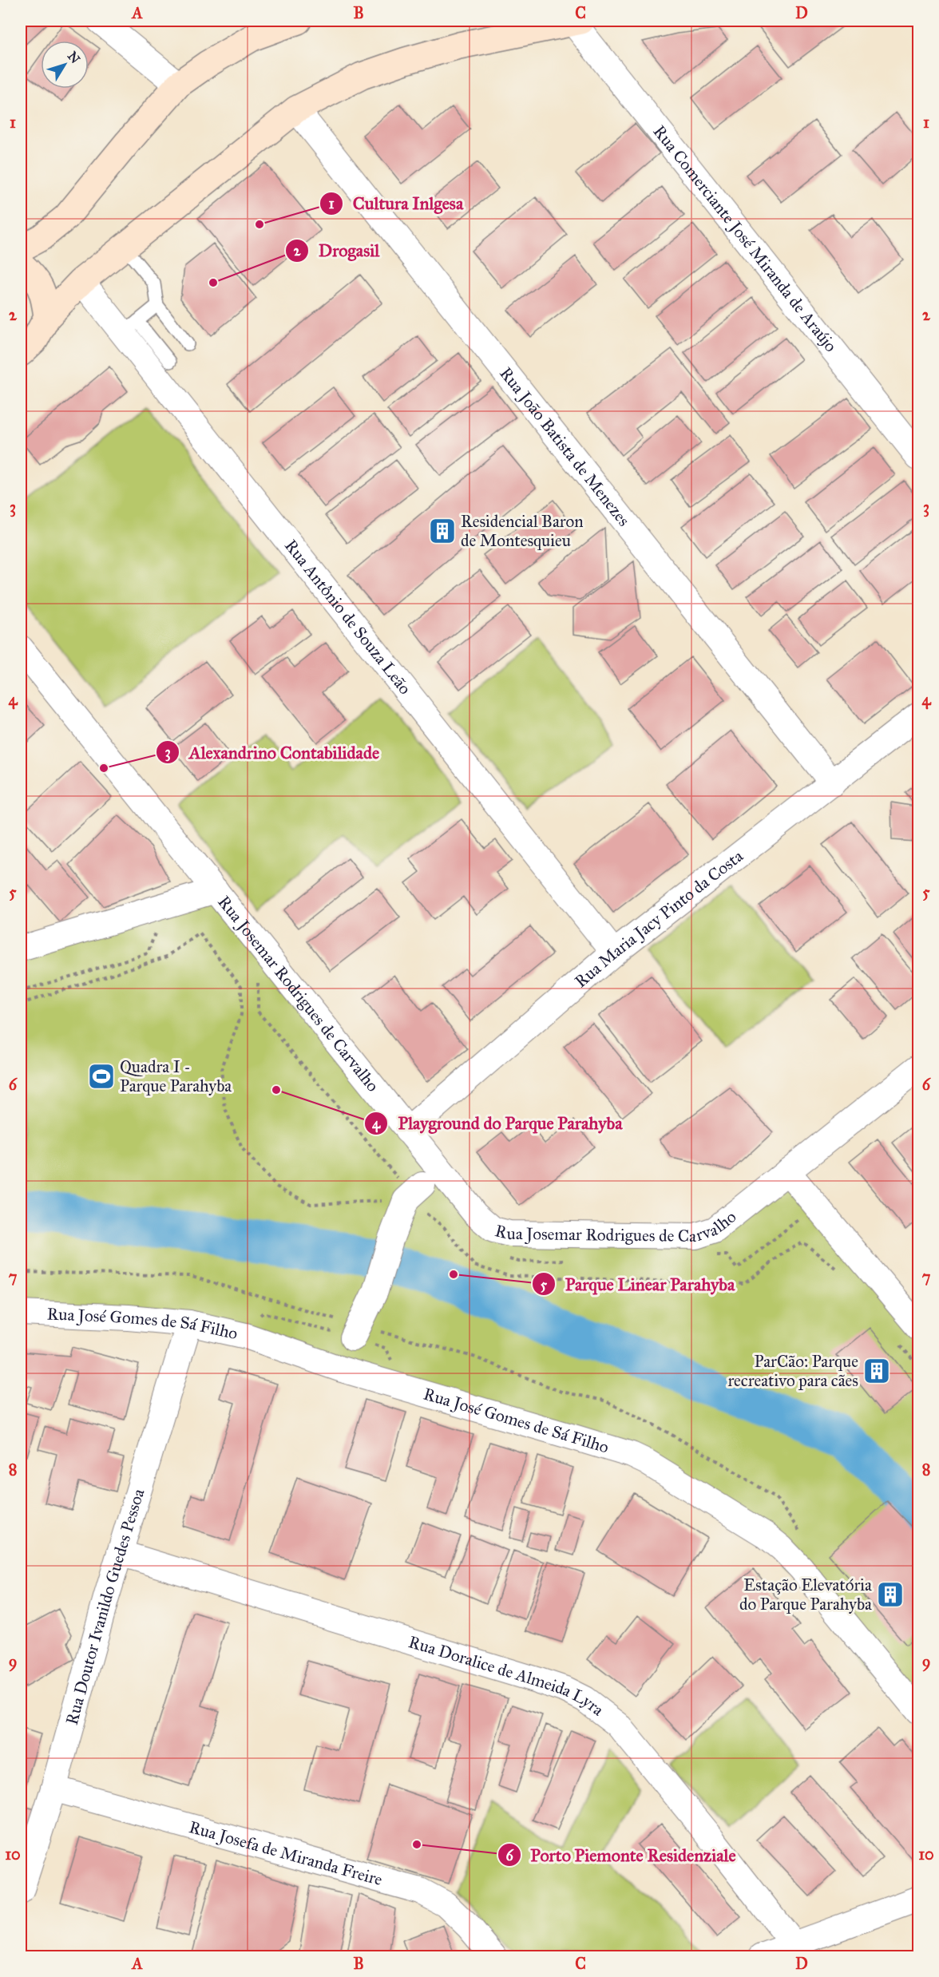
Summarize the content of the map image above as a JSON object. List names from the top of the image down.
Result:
{
  "streets": {
    "street": [
      "Rua Comerciante José Miranda de Araújo",
      "Rua João Batista de Menezes",
      "Rua Antônio de Souza Leão",
      "Rua Maria Jacy Pinto da Costa",
      "Rua Josemar Rodrigues de Carvalho",
      "Rua José Gomes de Sá Filho",
      "Rua Doutor Ivanildo Guedes Pessoa",
      "Rua Doralice de Almeida Lyra",
      "Rua Josefa de Miranda Freire"
    ]
  },
  "crossings": [
    ["Rua João Batista de Menezes", "Rua Maria Jacy Pinto da Costa"],
    ["Rua Antônio de Souza Leão", "Rua Maria Jacy Pinto da Costa"],
    ["Rua Maria Jacy Pinto da Costa", "Rua Josemar Rodrigues de Carvalho"],
    ["Rua José Gomes de Sá Filho", "Rua Doutor Ivanildo Guedes Pessoa"],
    ["Rua Doutor Ivanildo Guedes Pessoa", "Rua Doralice de Almeida Lyra"],
    ["Rua Doutor Ivanildo Guedes Pessoa", "Rua Josefa de Miranda Freire"]
  ],
  "places": {
    "other": [
      "Cultura Inlgesa",
      "Drogasil",
      "Alexandrino Contabilidade",
      "Playground do Parque Parahyba",
      "Parque Linear Parahyba",
      "Porto Piemonte Residenziale"
    ],
    "building": ["Residencial Baron de Montesquieu", "ParCão: Parque recreativo para cães", "Estação Elevatória do Parque Parahyba"],
    "sports": ["Quadra I - Parque Parahyba"]
  },
  "north": "top right",
  "grid": {
    "columns": [
      "A",
      "B",
      "C",
      "D"
    ],
    "rows": [
      "1",
      "2",
      "3",
      "4",
      "5",
      "6",
      "7",
      "8",
      "9",
      "10"
    ]
  }
}
